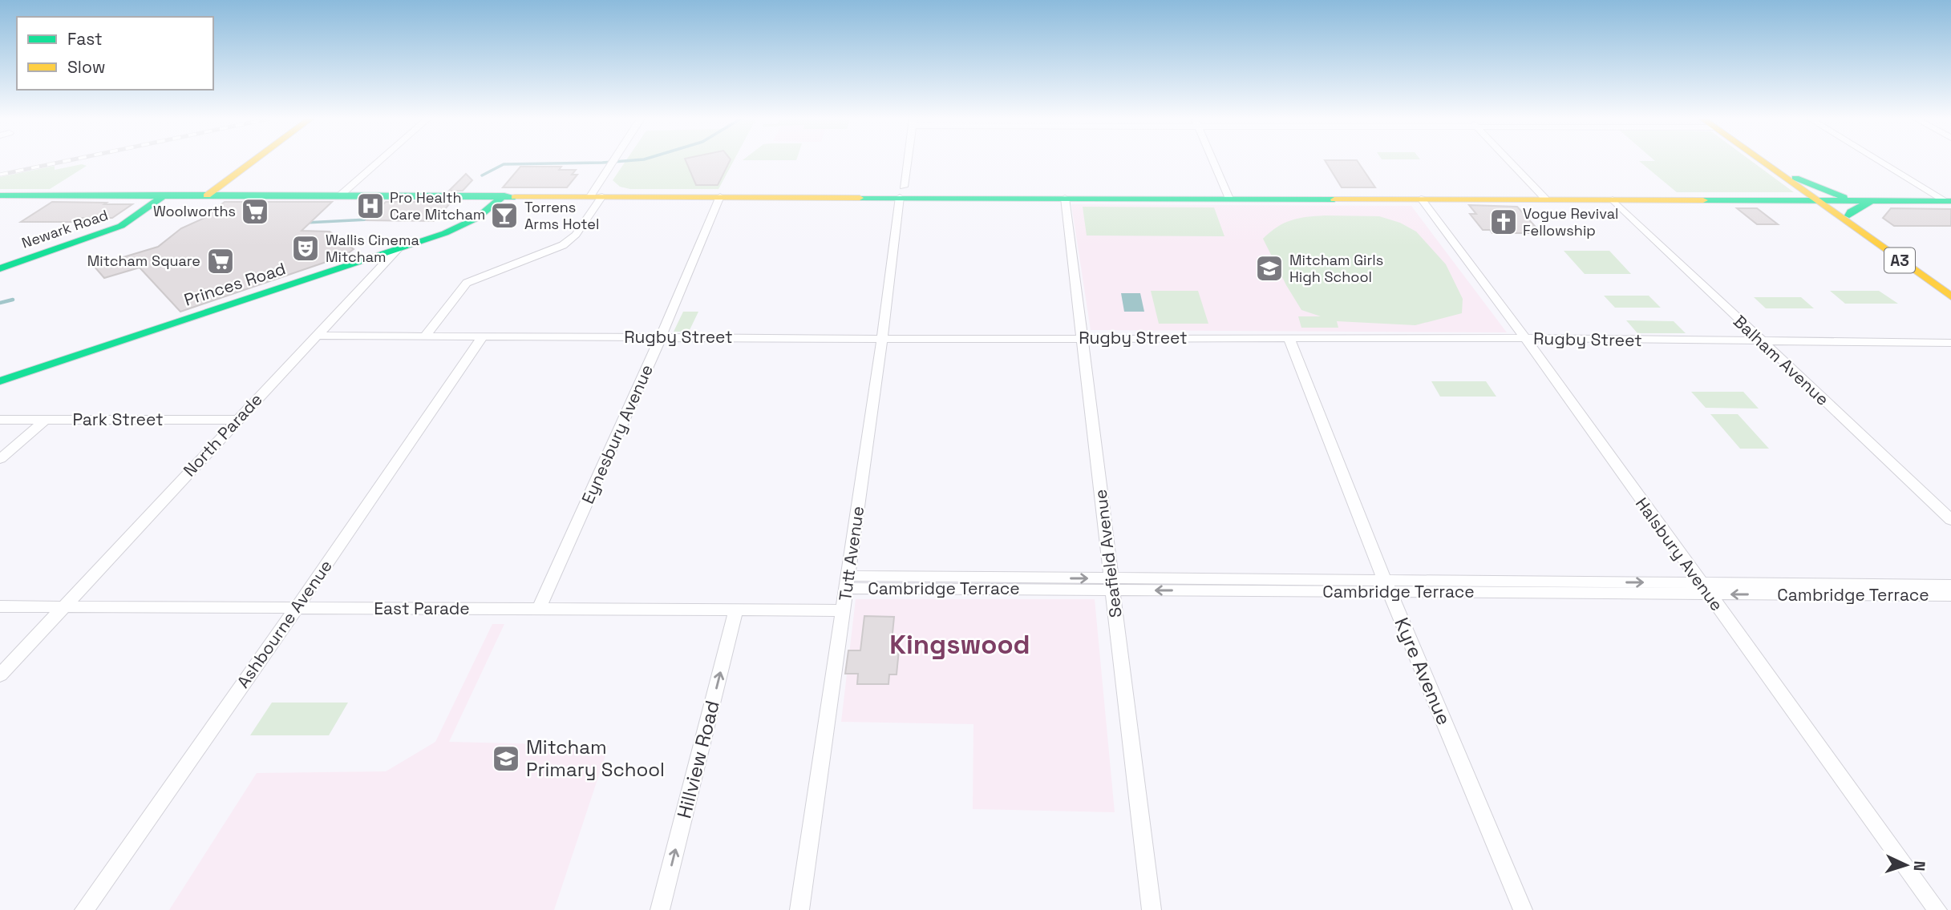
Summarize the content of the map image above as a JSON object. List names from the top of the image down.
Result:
{
  "streets": {
    "main road": ["Newark Road", "A3", "Princes Road"],
    "street": [
      "Rugby Street",
      "Balham Avenue",
      "Park Street",
      "Eynesbury Avenue",
      "North Parade",
      "Tutt Avenue",
      "Seafield Avenue",
      "Halsbury Avenue",
      "Cambridge Terrace",
      "East Parade",
      "Ashbourne Avenue",
      "Kyre Avenue",
      "Hillview Road"
    ]
  },
  "crossings": [
    ["Princes Road", "North Parade"],
    ["Rugby Street", "Balham Avenue"],
    ["Rugby Street", "Eynesbury Avenue"],
    ["Rugby Street", "North Parade"],
    ["Rugby Street", "Tutt Avenue"],
    ["Rugby Street", "Seafield Avenue"],
    ["Rugby Street", "Halsbury Avenue"],
    ["Rugby Street", "Ashbourne Avenue"],
    ["Rugby Street", "Kyre Avenue"],
    ["Park Street", "North Parade"],
    ["Eynesbury Avenue", "East Parade"],
    ["North Parade", "East Parade"],
    ["Tutt Avenue", "Cambridge Terrace"],
    ["Tutt Avenue", "East Parade"],
    ["Seafield Avenue", "Cambridge Terrace"],
    ["Halsbury Avenue", "Cambridge Terrace"],
    ["Cambridge Terrace", "Kyre Avenue"],
    ["East Parade", "Ashbourne Avenue"],
    ["East Parade", "Hillview Road"]
  ],
  "one_way": ["Hillview Road"],
  "districts": ["Kingswood"],
  "places": {
    "hospital": ["Pro Health Care Mitcham"],
    "supermarket": ["Woolworths", "Mitcham Square"],
    "bar": ["Torrens Arms Hotel"],
    "church": ["Vogue Revival Fellowship"],
    "theatre": ["Wallis Cinema Mitcham"],
    "school or university": ["Mitcham Girls High School", "Mitcham Primary School"]
  },
  "legend": ["Fast", "Slow"],
  "north": "right"
}
